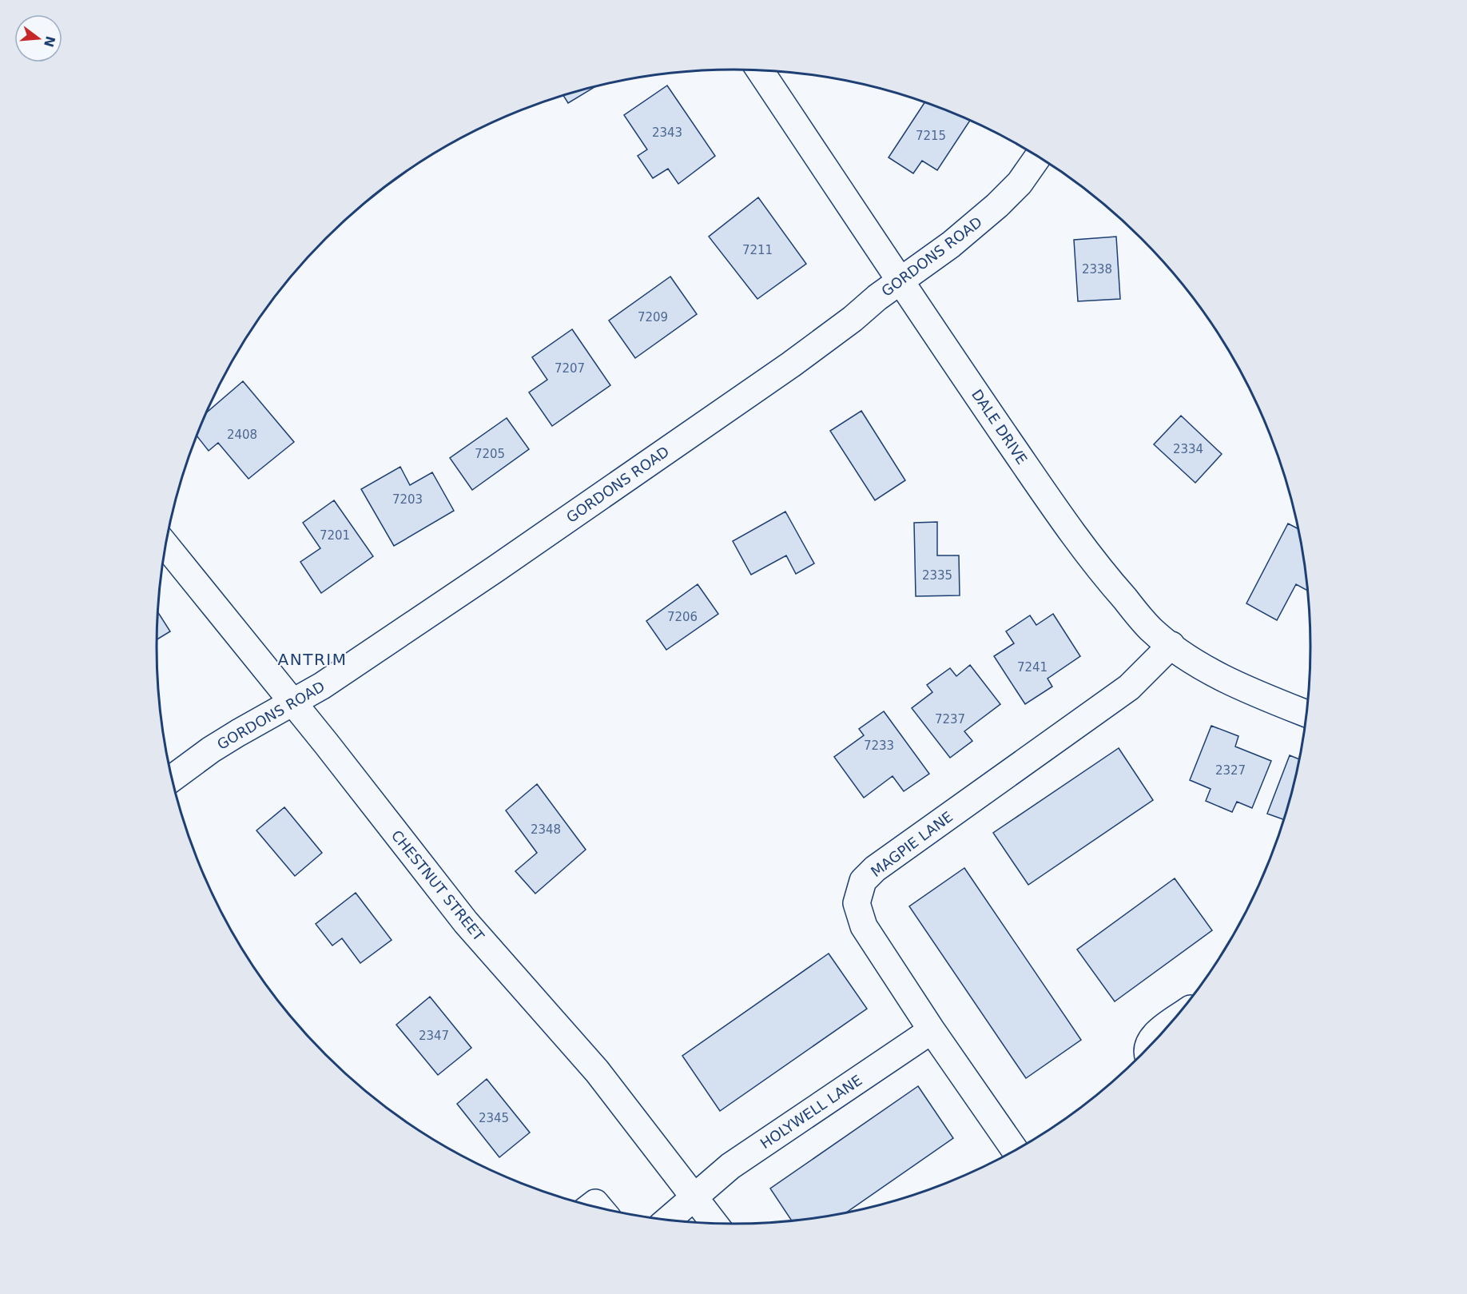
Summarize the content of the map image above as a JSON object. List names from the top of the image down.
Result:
{
  "streets": {
    "street": [
      "GORDONS ROAD",
      "DALE DRIVE",
      "MAGPIE LANE",
      "CHESTNUT STREET",
      "HOLYWELL LANE"
    ]
  },
  "crossings": [
    ["GORDONS ROAD", "DALE DRIVE"],
    ["GORDONS ROAD", "CHESTNUT STREET"],
    ["DALE DRIVE", "MAGPIE LANE"],
    ["MAGPIE LANE", "HOLYWELL LANE"],
    ["CHESTNUT STREET", "HOLYWELL LANE"]
  ],
  "districts": ["ANTRIM"],
  "house_numbers": [
    "2343",
    "7215",
    "7211",
    "2338",
    "7209",
    "7207",
    "2408",
    "2334",
    "7205",
    "7203",
    "7201",
    "2335",
    "7206",
    "7241",
    "7237",
    "7233",
    "2327",
    "2348",
    "2347",
    "2345"
  ],
  "north": "right"
}
